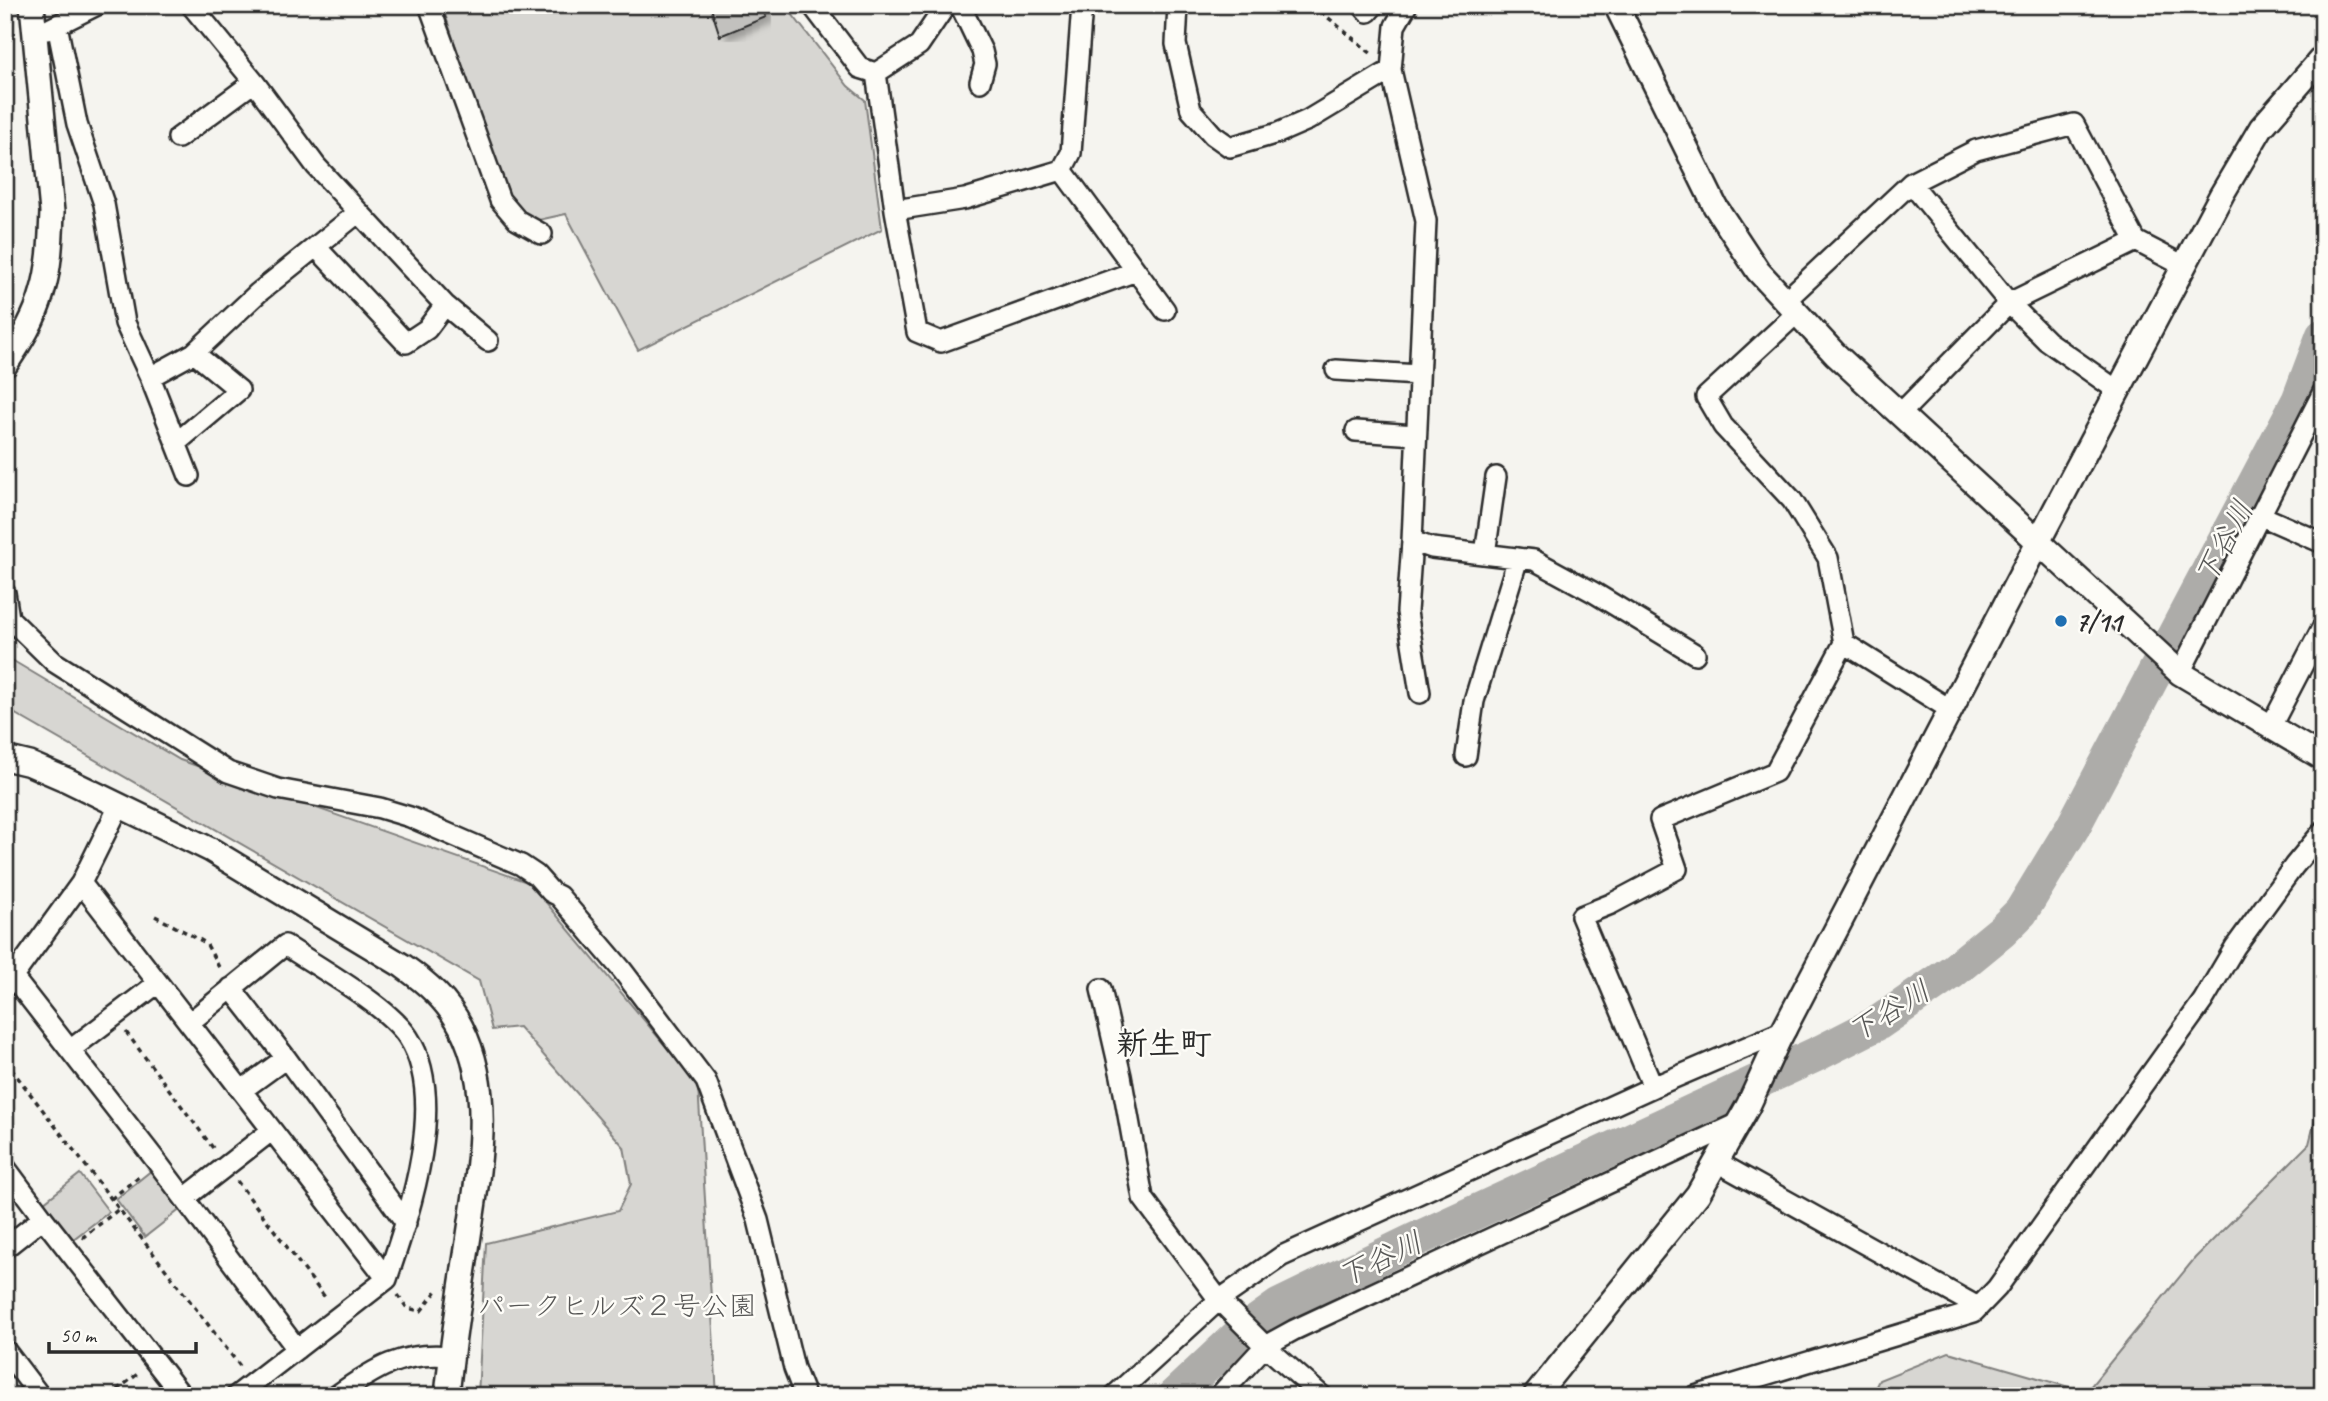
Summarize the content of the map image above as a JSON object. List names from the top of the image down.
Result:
{
  "districts": ["新生町"],
  "water": ["下谷川"],
  "parks": ["パークヒルズ２号公園"],
  "places": ["7/11"],
  "scale_bar": "50 m"
}
